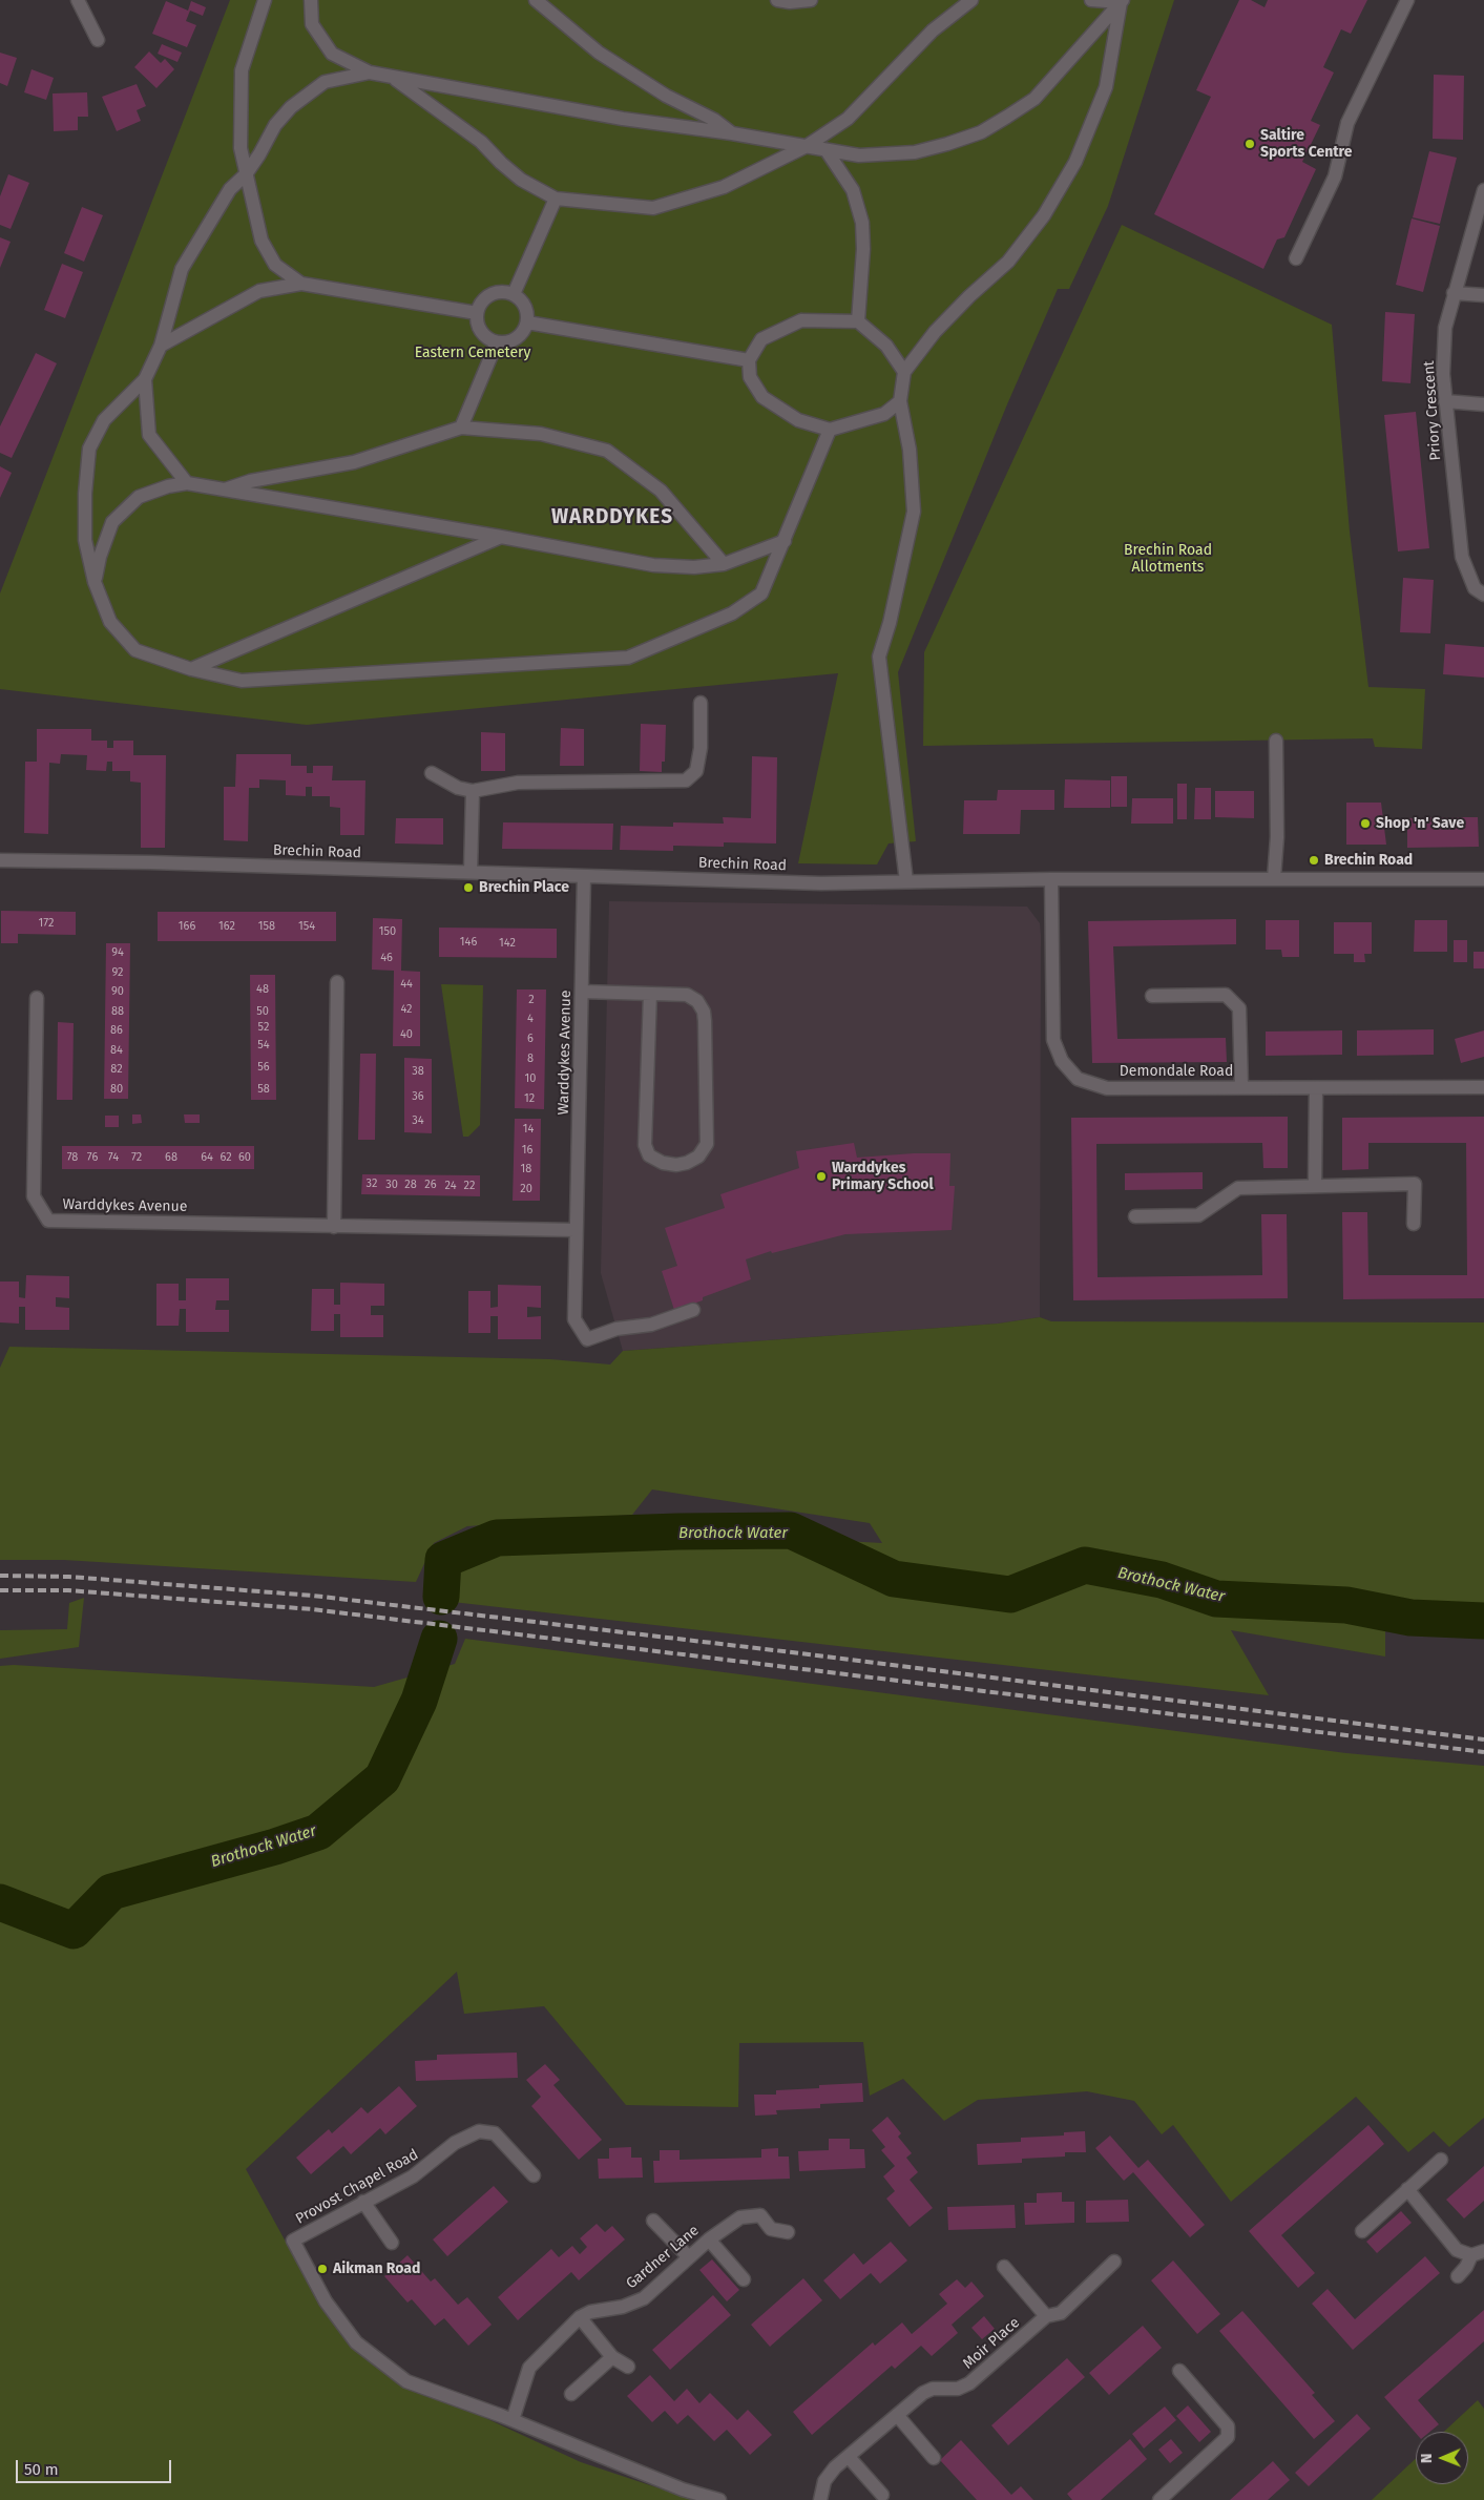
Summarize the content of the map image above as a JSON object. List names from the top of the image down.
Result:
{
  "streets": {
    "street": [
      "Priory Crescent",
      "Brechin Road",
      "Warddykes Avenue",
      "Demondale Road",
      "Provost Chapel Road",
      "Gardner Lane",
      "Moir Place"
    ]
  },
  "crossings": [
    ["Brechin Road", "Warddykes Avenue"],
    ["Brechin Road", "Demondale Road"],
    ["Provost Chapel Road", "Gardner Lane"]
  ],
  "districts": ["WARDDYKES"],
  "water": ["Brothock Water"],
  "parks": ["Eastern Cemetery", "Brechin Road Allotments"],
  "places": [
    "Saltire Sports Centre",
    "Shop 'n' Save",
    "Brechin Road",
    "Brechin Place",
    "Warddykes Primary School",
    "Aikman Road"
  ],
  "house_numbers": [
    "172",
    "166",
    "162",
    "158",
    "154",
    "150",
    "146",
    "142",
    "94",
    "46",
    "92",
    "44",
    "48",
    "90",
    "2",
    "42",
    "88",
    "50",
    "4",
    "52",
    "86",
    "40",
    "6",
    "54",
    "84",
    "8",
    "56",
    "82",
    "38",
    "10",
    "80",
    "58",
    "36",
    "12",
    "34",
    "14",
    "16",
    "78",
    "76",
    "74",
    "72",
    "68",
    "64",
    "62",
    "60",
    "18",
    "32",
    "30",
    "28",
    "26",
    "24",
    "22",
    "20"
  ],
  "scale_bar": "50 m",
  "north": "left"
}
